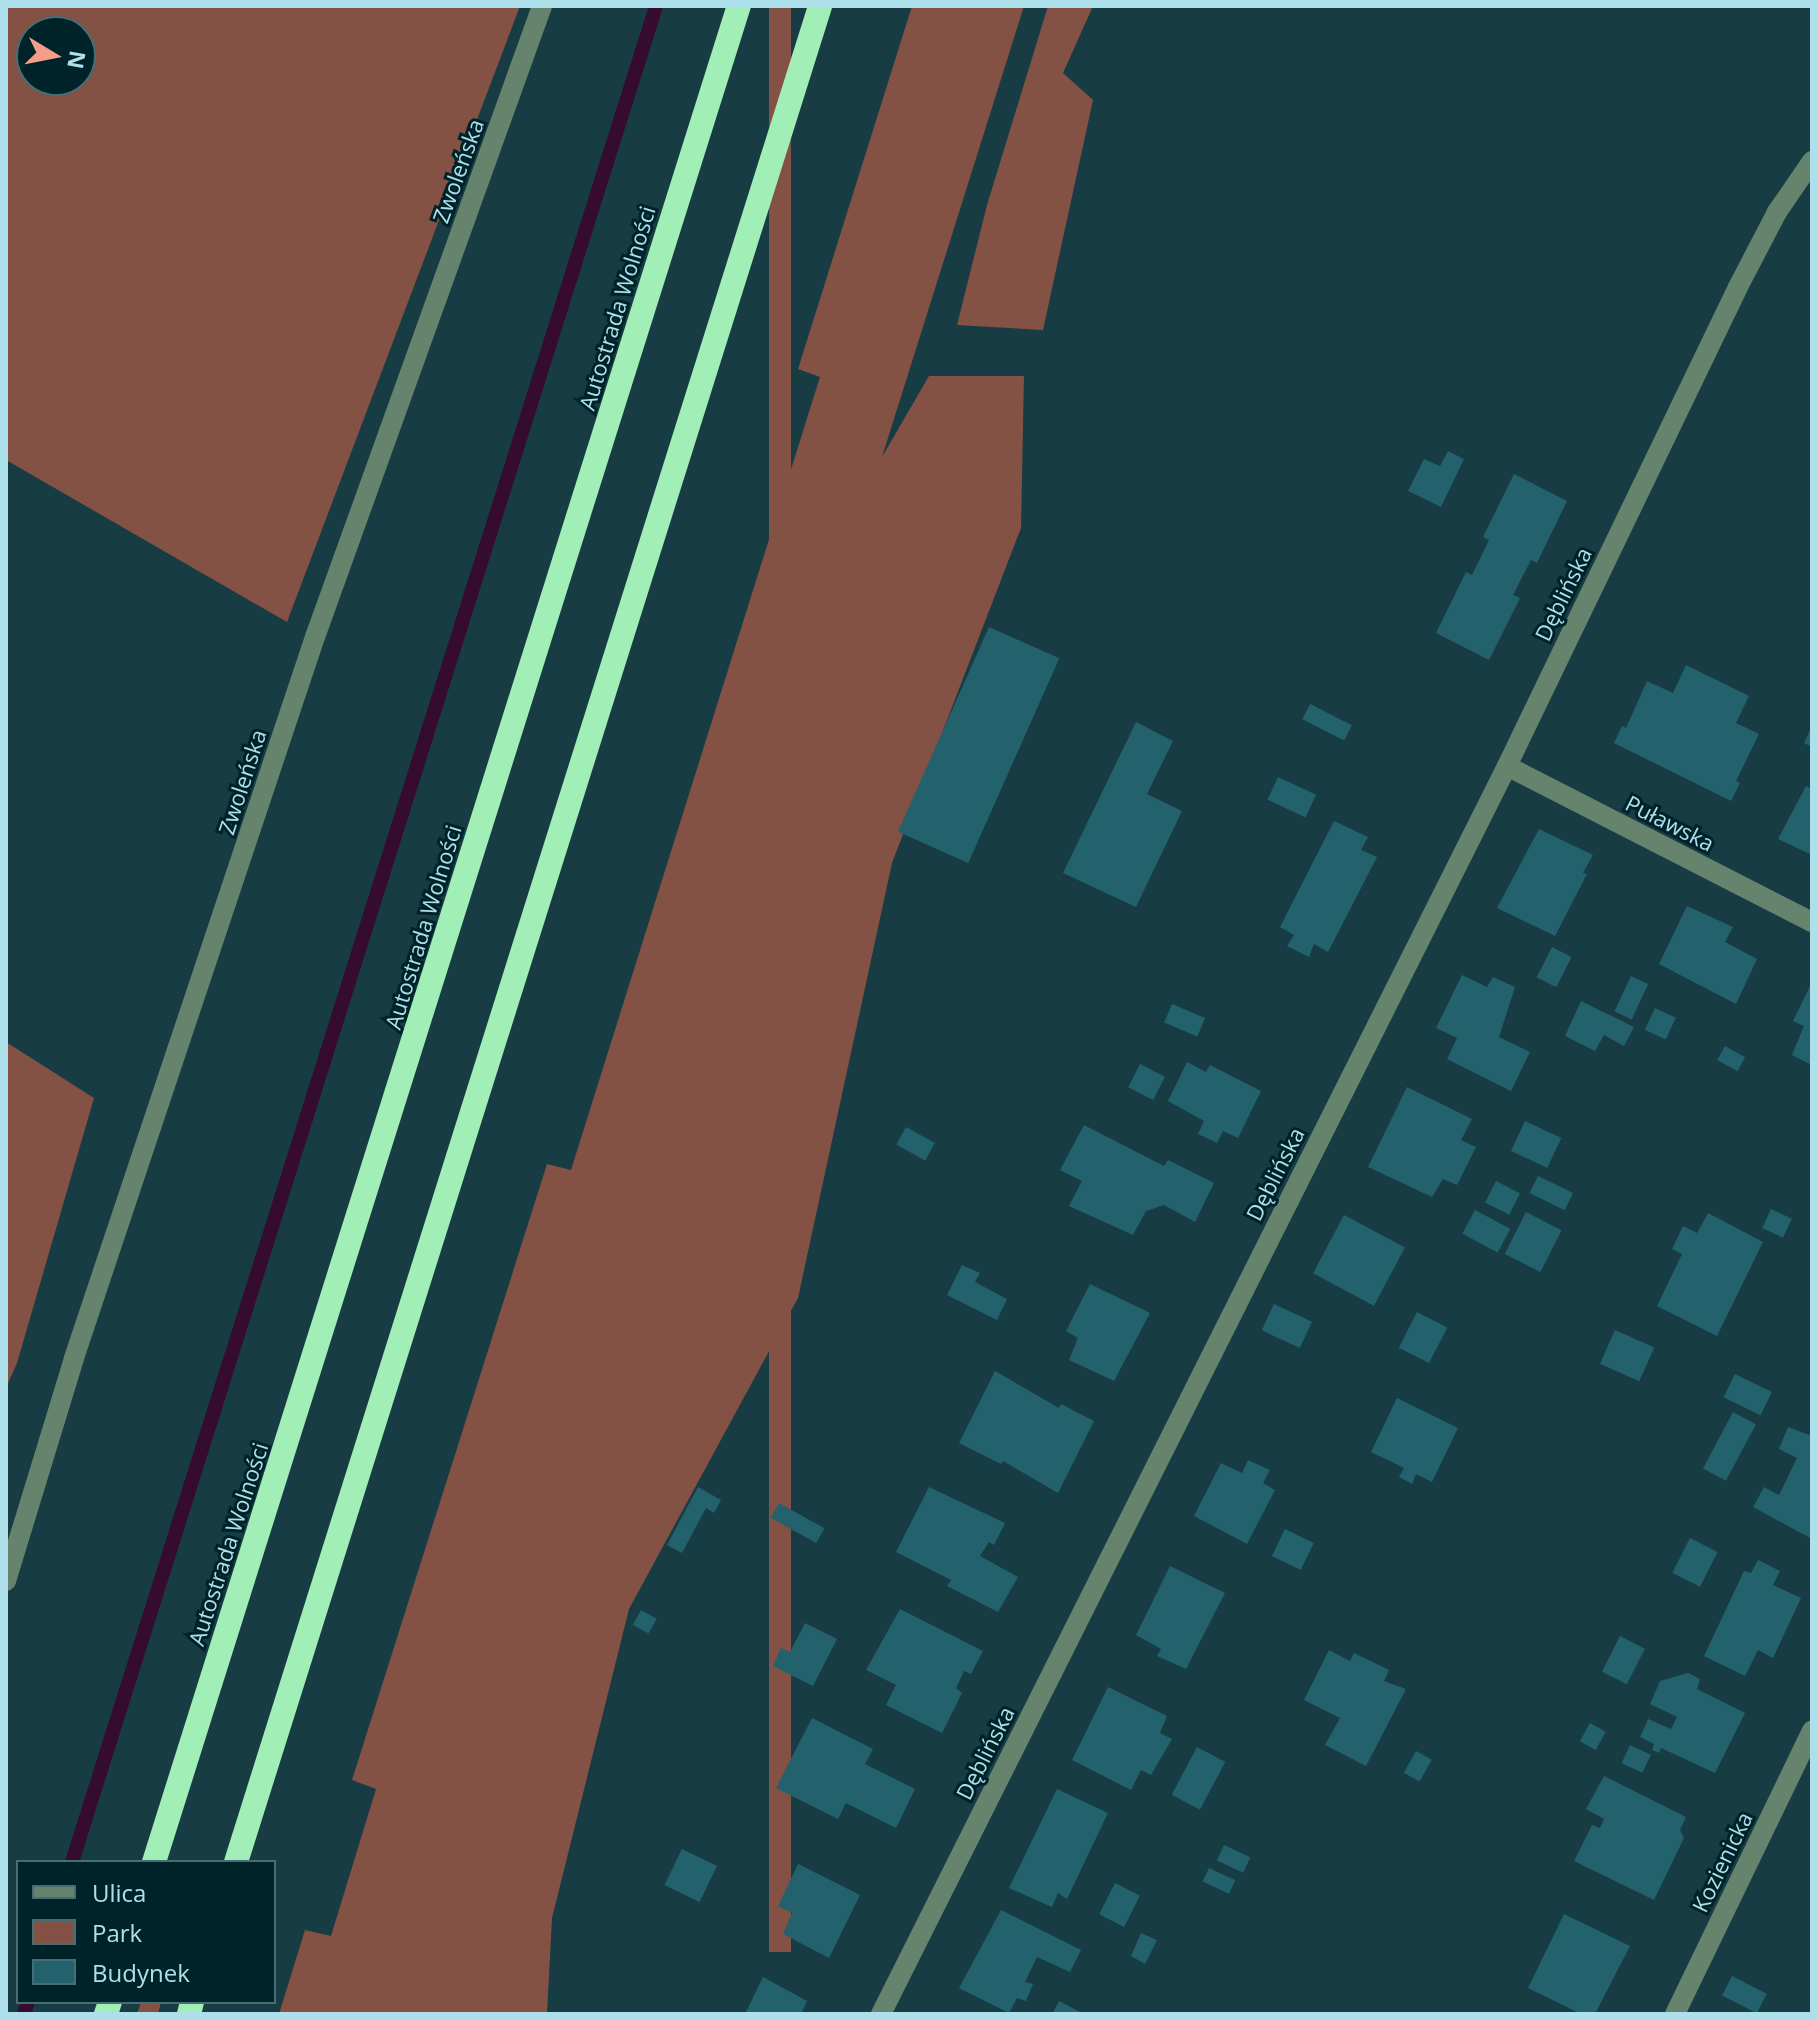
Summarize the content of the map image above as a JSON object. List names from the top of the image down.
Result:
{
  "streets": {
    "highway": ["Autostrada Wolności"],
    "street": [
      "Zwoleńska",
      "Dęblińska",
      "Puławska",
      "Kozienicka"
    ]
  },
  "crossings": [
    ["Dęblińska", "Puławska"]
  ],
  "legend": ["Ulica", "Park", "Budynek"],
  "north": "right"
}
